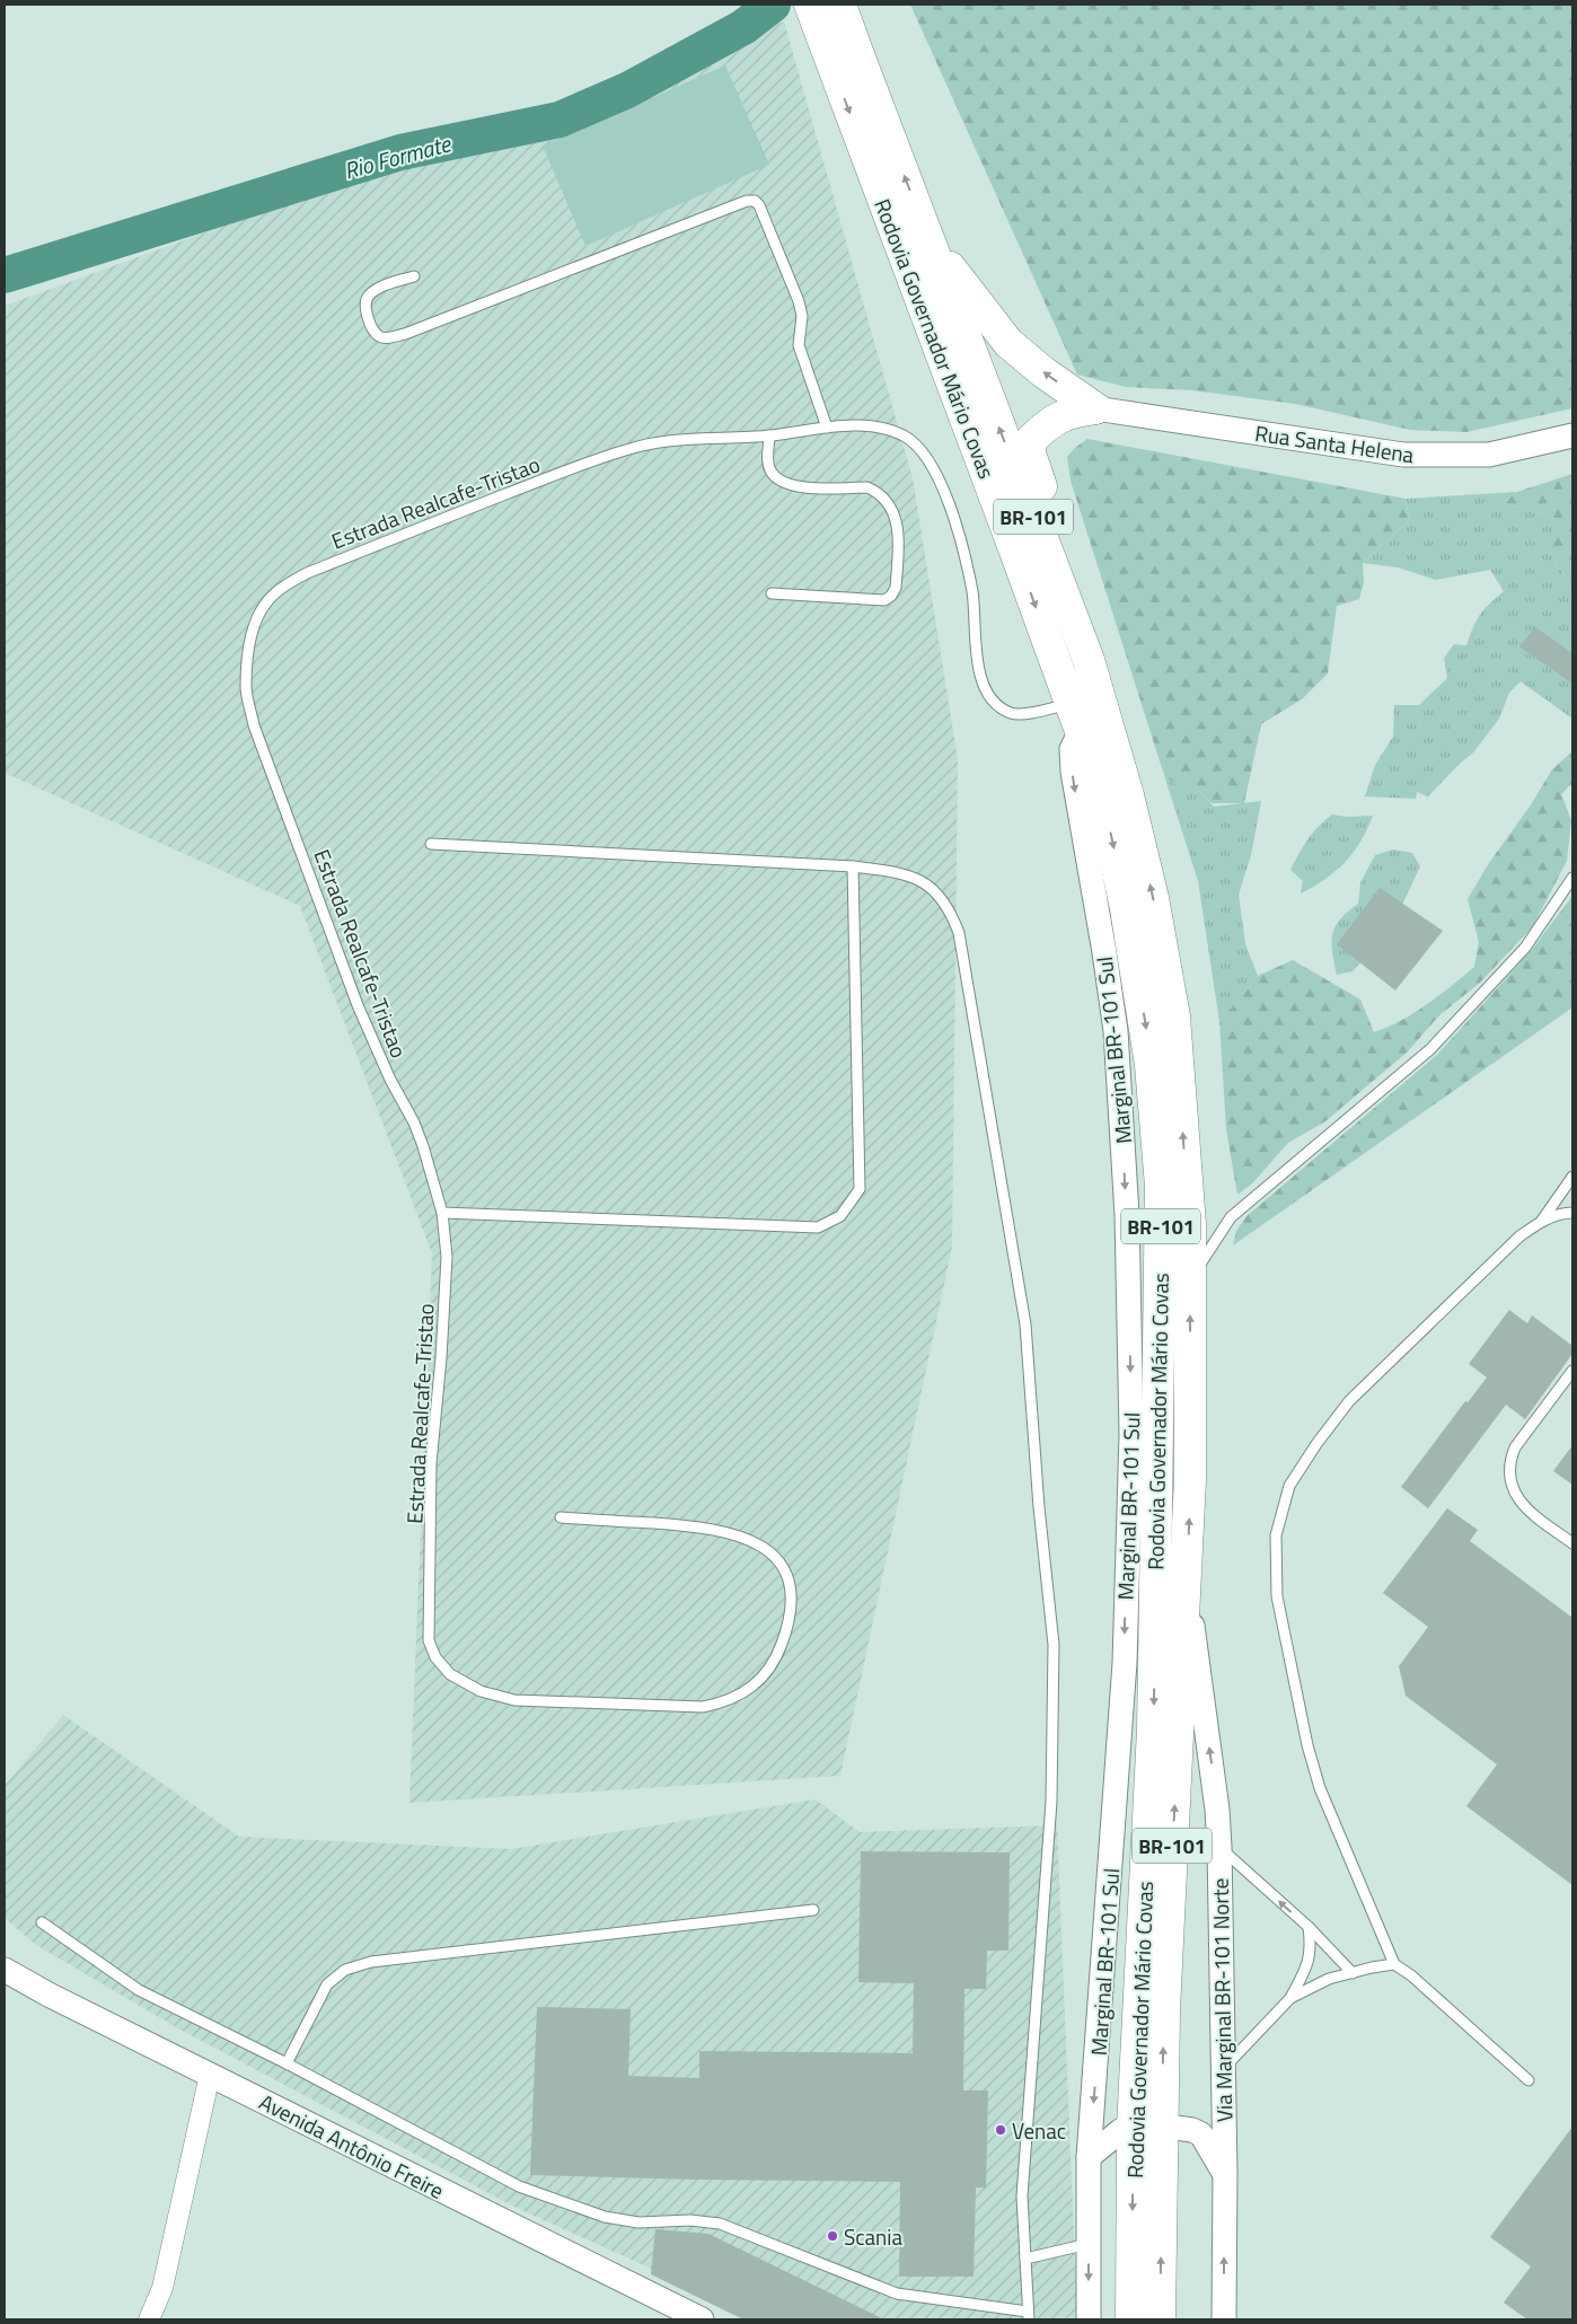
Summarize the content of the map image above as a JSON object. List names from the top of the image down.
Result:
{
  "streets": {
    "highway": ["Rodovia Governador Mário Covas", "BR-101"],
    "street": [
      "Rua Santa Helena",
      "Marginal BR-101 Sul",
      "Via Marginal BR-101 Norte",
      "Avenida Antônio Freire"
    ],
    "lane": ["Estrada Realcafe-Tristao"]
  },
  "crossings": [
    ["Rodovia Governador Mário Covas", "Estrada Realcafe-Tristao"],
    ["Rodovia Governador Mário Covas", "Marginal BR-101 Sul"],
    ["Rodovia Governador Mário Covas", "Via Marginal BR-101 Norte"],
    ["Estrada Realcafe-Tristao", "Marginal BR-101 Sul"]
  ],
  "one_way": ["Marginal BR-101 Sul", "Via Marginal BR-101 Norte"],
  "water": ["Rio Formate"],
  "places": ["Venac", "Scania"]
}
